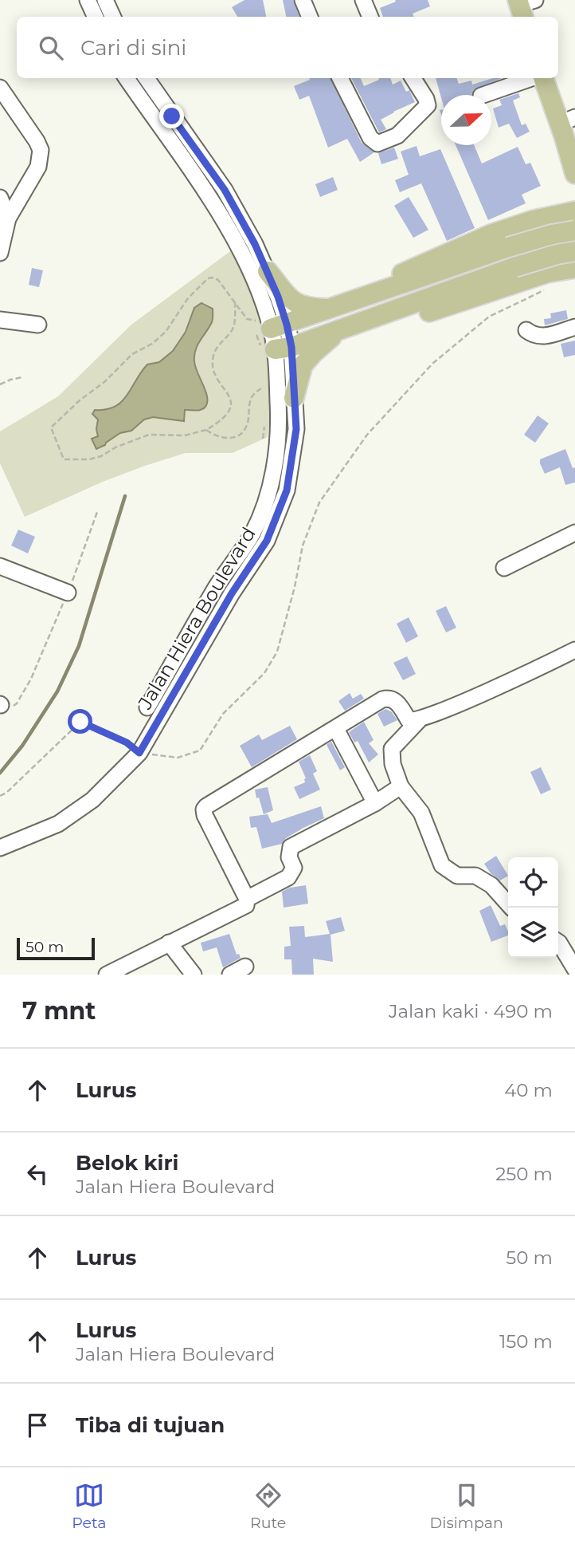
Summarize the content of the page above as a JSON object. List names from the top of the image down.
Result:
{
  "streets": {
    "street": ["Jalan Hiera Boulevard"]
  },
  "scale_bar": "50 m",
  "north": "right",
  "page": {
    "search": "Cari di sini",
    "scale": "50 m",
    "heading": ["7 mnt", "Jalan kaki · 490 m"],
    "list": [
      ["Lurus", "40 m"],
      ["Belok kiri", "Jalan Hiera Boulevard", "250 m"],
      ["Lurus", "50 m"],
      ["Lurus", "Jalan Hiera Boulevard", "150 m"],
      "Tiba di tujuan"
    ],
    "nav": ["Peta", "Rute", "Disimpan"]
  }
}
